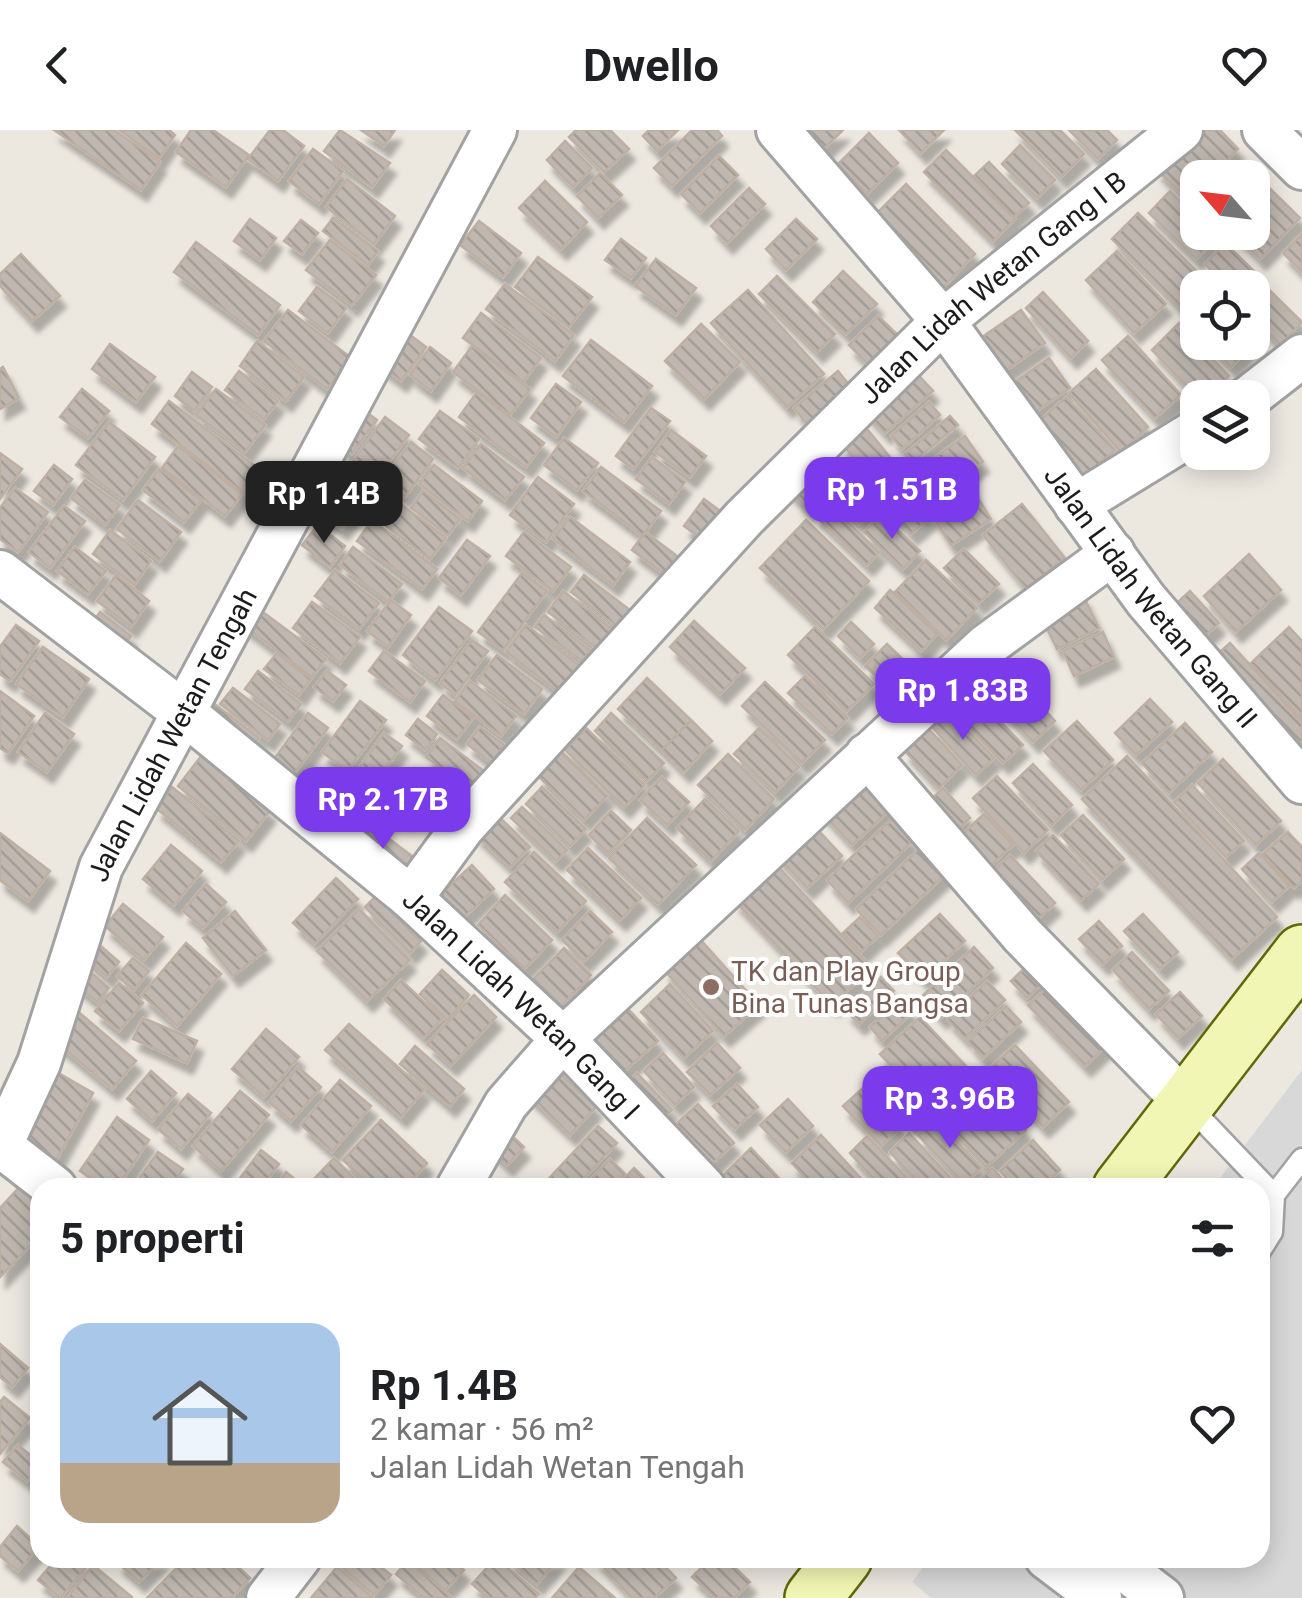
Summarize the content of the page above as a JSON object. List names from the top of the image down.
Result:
{
  "streets": {
    "street": [
      "Jalan Lidah Wetan Gang I B",
      "Jalan Lidah Wetan Gang II",
      "Jalan Lidah Wetan Tengah",
      "Jalan Lidah Wetan Gang I"
    ]
  },
  "crossings": [
    ["Jalan Lidah Wetan Gang I B", "Jalan Lidah Wetan Gang II"],
    ["Jalan Lidah Wetan Gang I B", "Jalan Lidah Wetan Gang I"],
    ["Jalan Lidah Wetan Tengah", "Jalan Lidah Wetan Gang I"]
  ],
  "places": ["TK dan Play Group Bina Tunas Bangsa"],
  "north": "top left",
  "page": {
    "header": "Dwello",
    "price": [
      "Rp 1.51B",
      "Rp 1.4B",
      "Rp 1.83B",
      "Rp 2.17B",
      "Rp 3.96B"
    ],
    "heading": "5 properti",
    "list": [
      {
        "name": "Rp 1.4B",
        "note": "2 kamar · 56 m² · Jalan Lidah Wetan Tengah"
      }
    ]
  }
}
